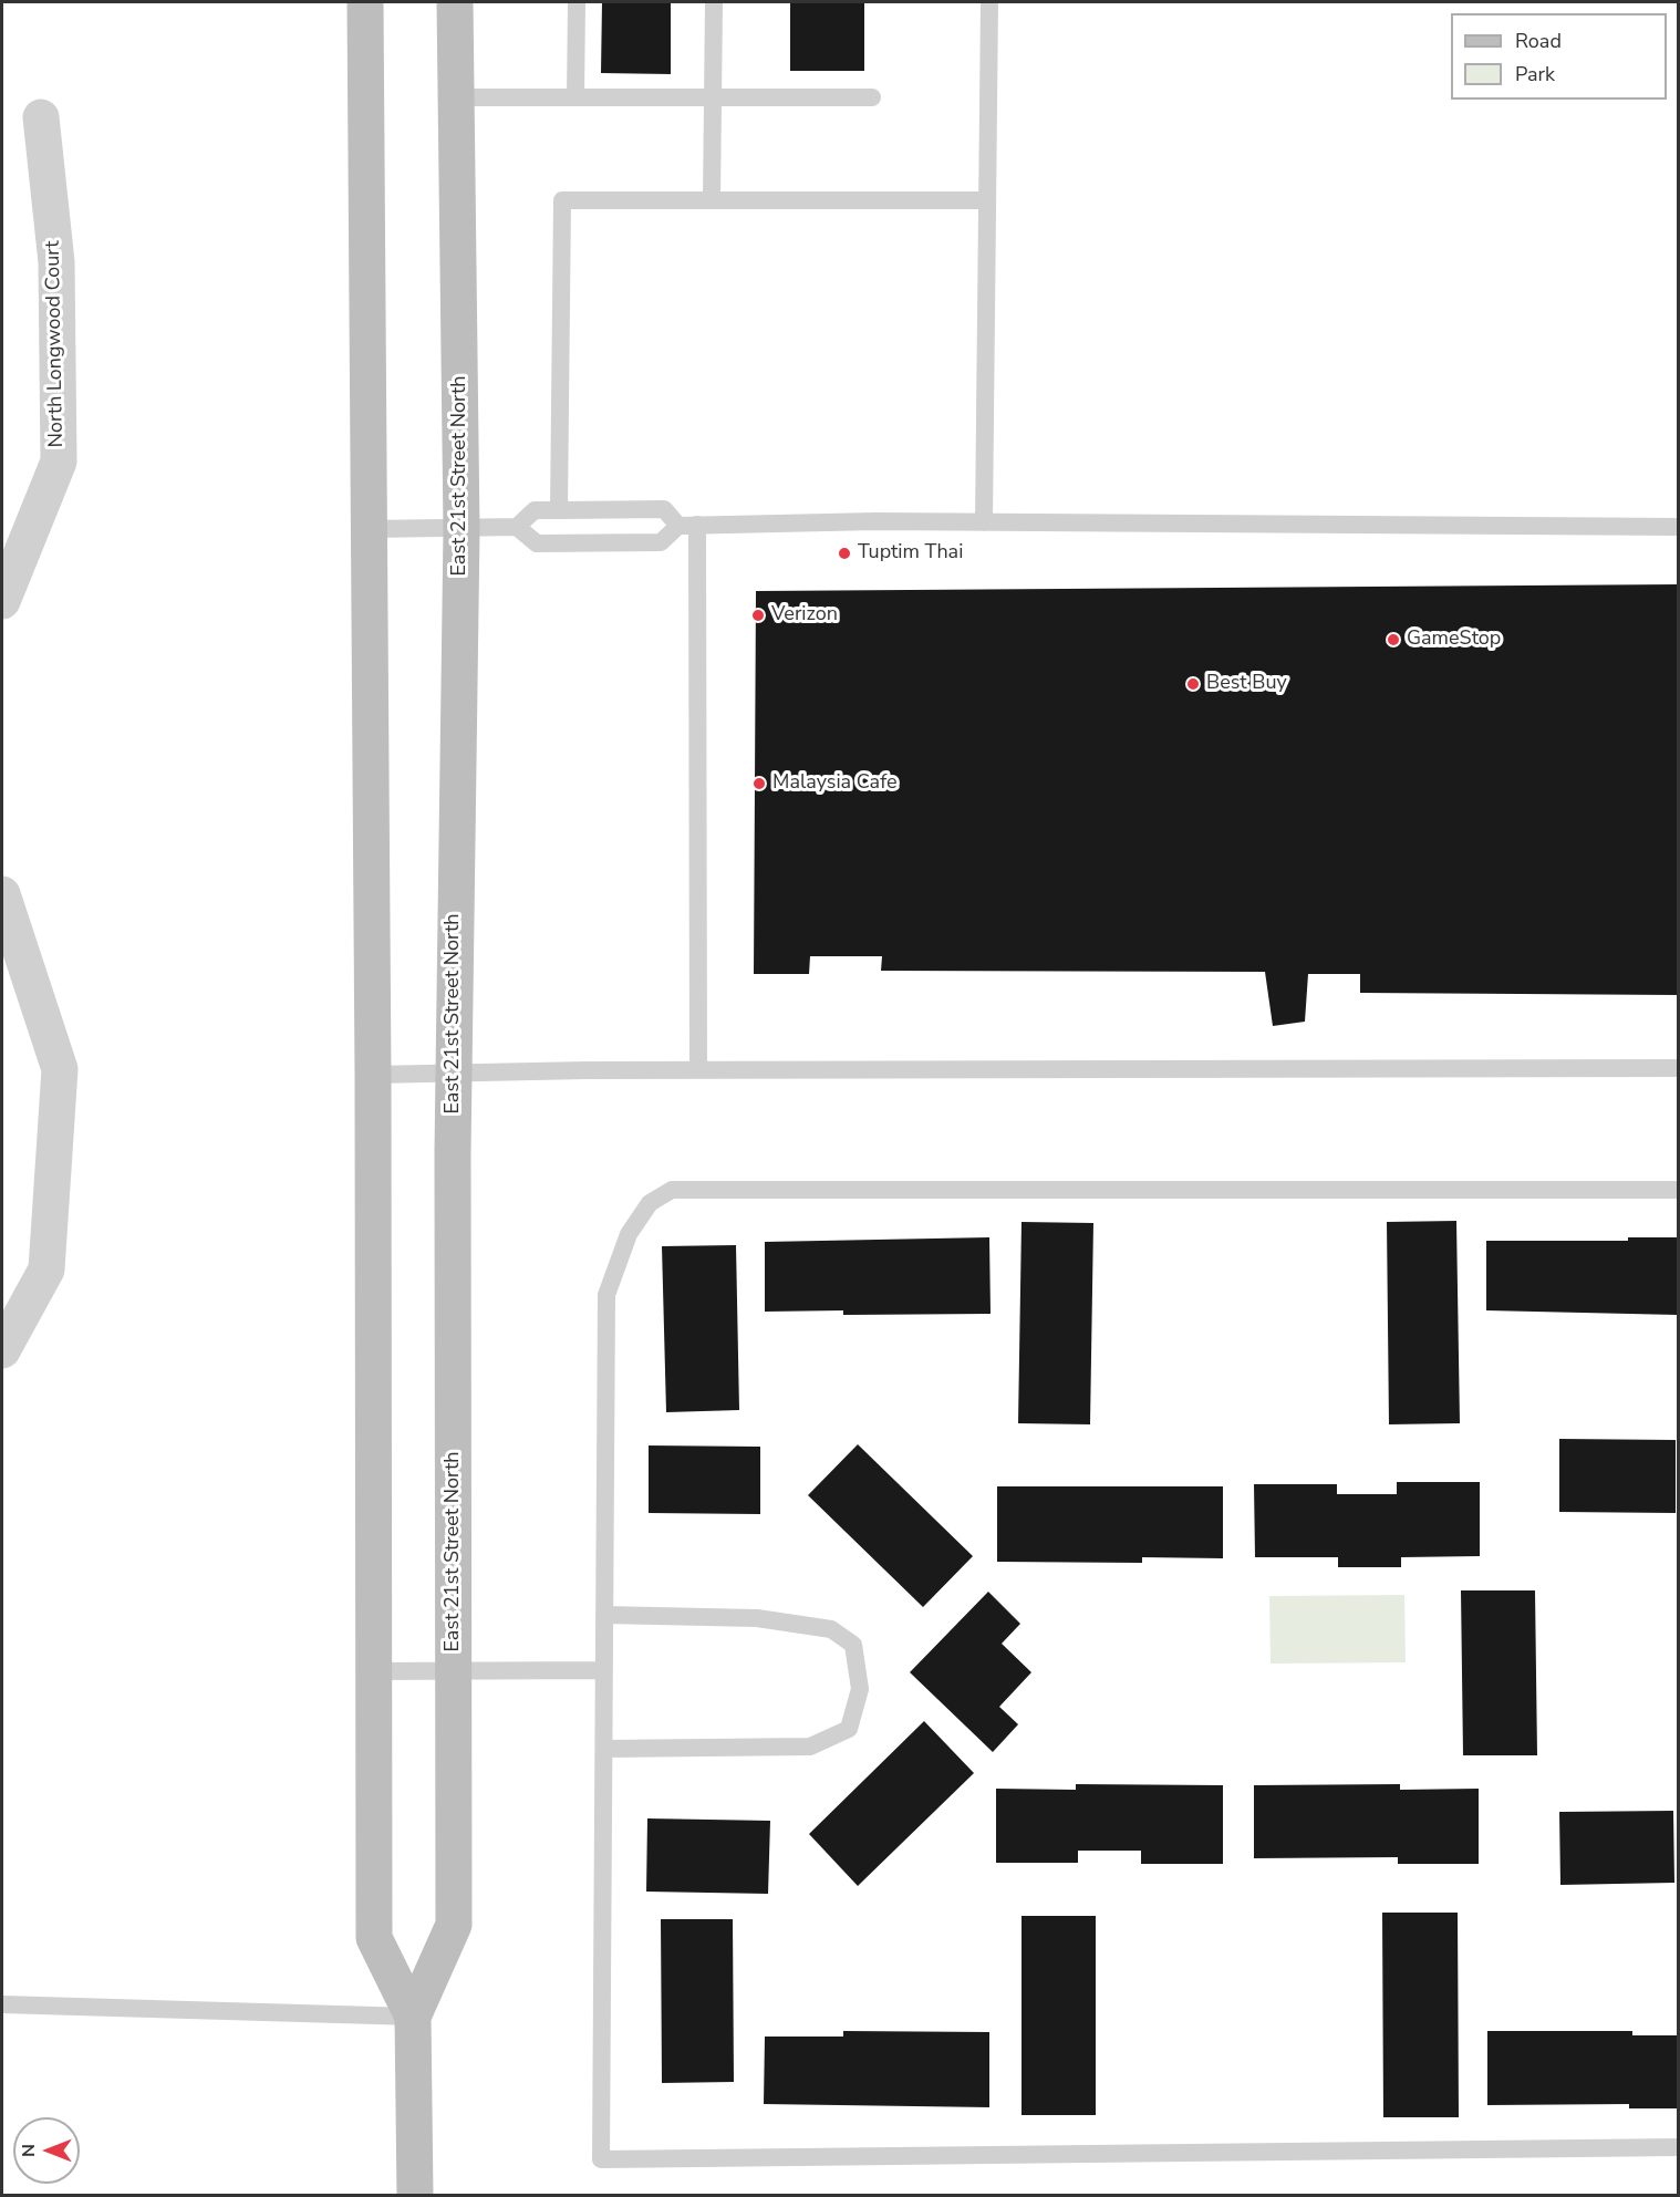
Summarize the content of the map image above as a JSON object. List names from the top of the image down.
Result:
{
  "streets": {
    "main road": ["East 21st Street North"],
    "street": ["North Longwood Court"]
  },
  "places": [
    "Tuptim Thai",
    "Verizon",
    "GameStop",
    "Best Buy",
    "Malaysia Cafe"
  ],
  "legend": ["Road", "Park"],
  "north": "left"
}
